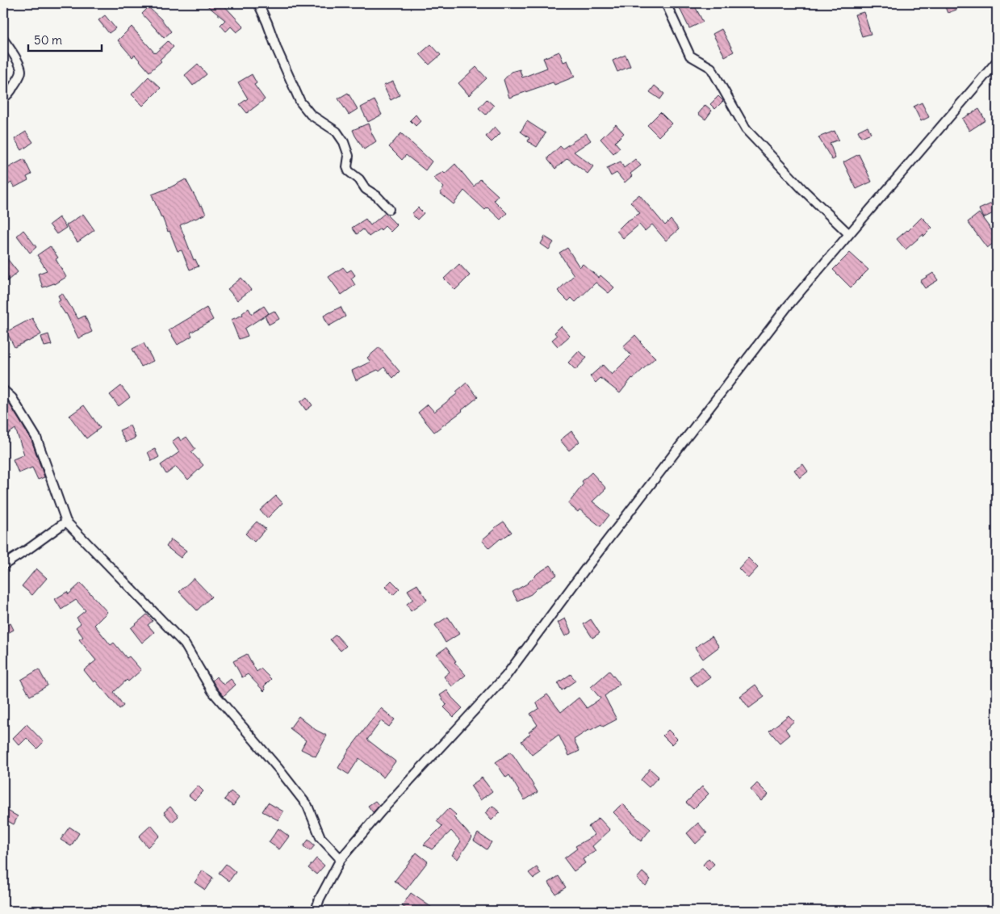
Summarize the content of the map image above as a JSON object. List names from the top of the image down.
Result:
{
  "scale_bar": "50 m"
}
